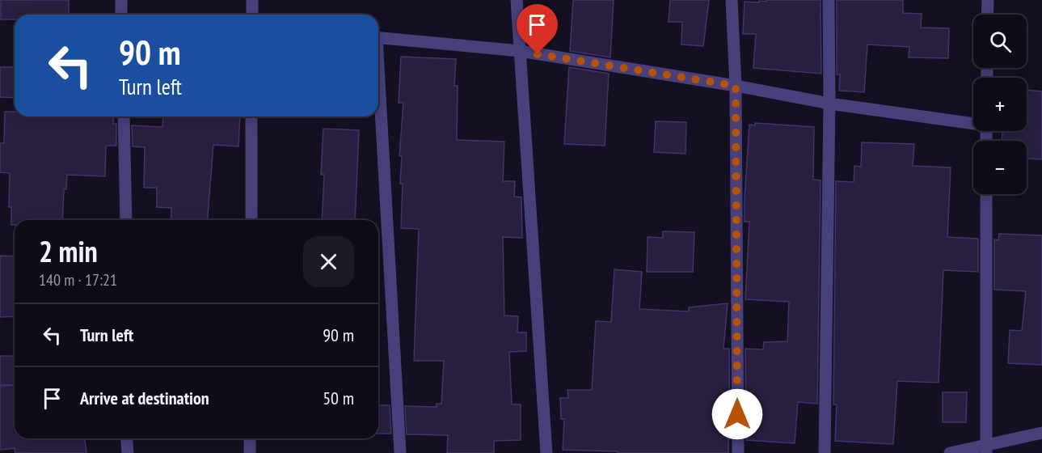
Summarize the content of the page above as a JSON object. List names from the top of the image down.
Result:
{
  "page": {
    "map_buttons": ["+", "−"],
    "turn": ["90 m", "Turn left"],
    "heading": ["2 min", "140 m · 17:21"],
    "list": [
      {
        "name": "Turn left",
        "value": "90 m"
      },
      {
        "name": "Arrive at destination",
        "value": "50 m"
      }
    ]
  }
}
